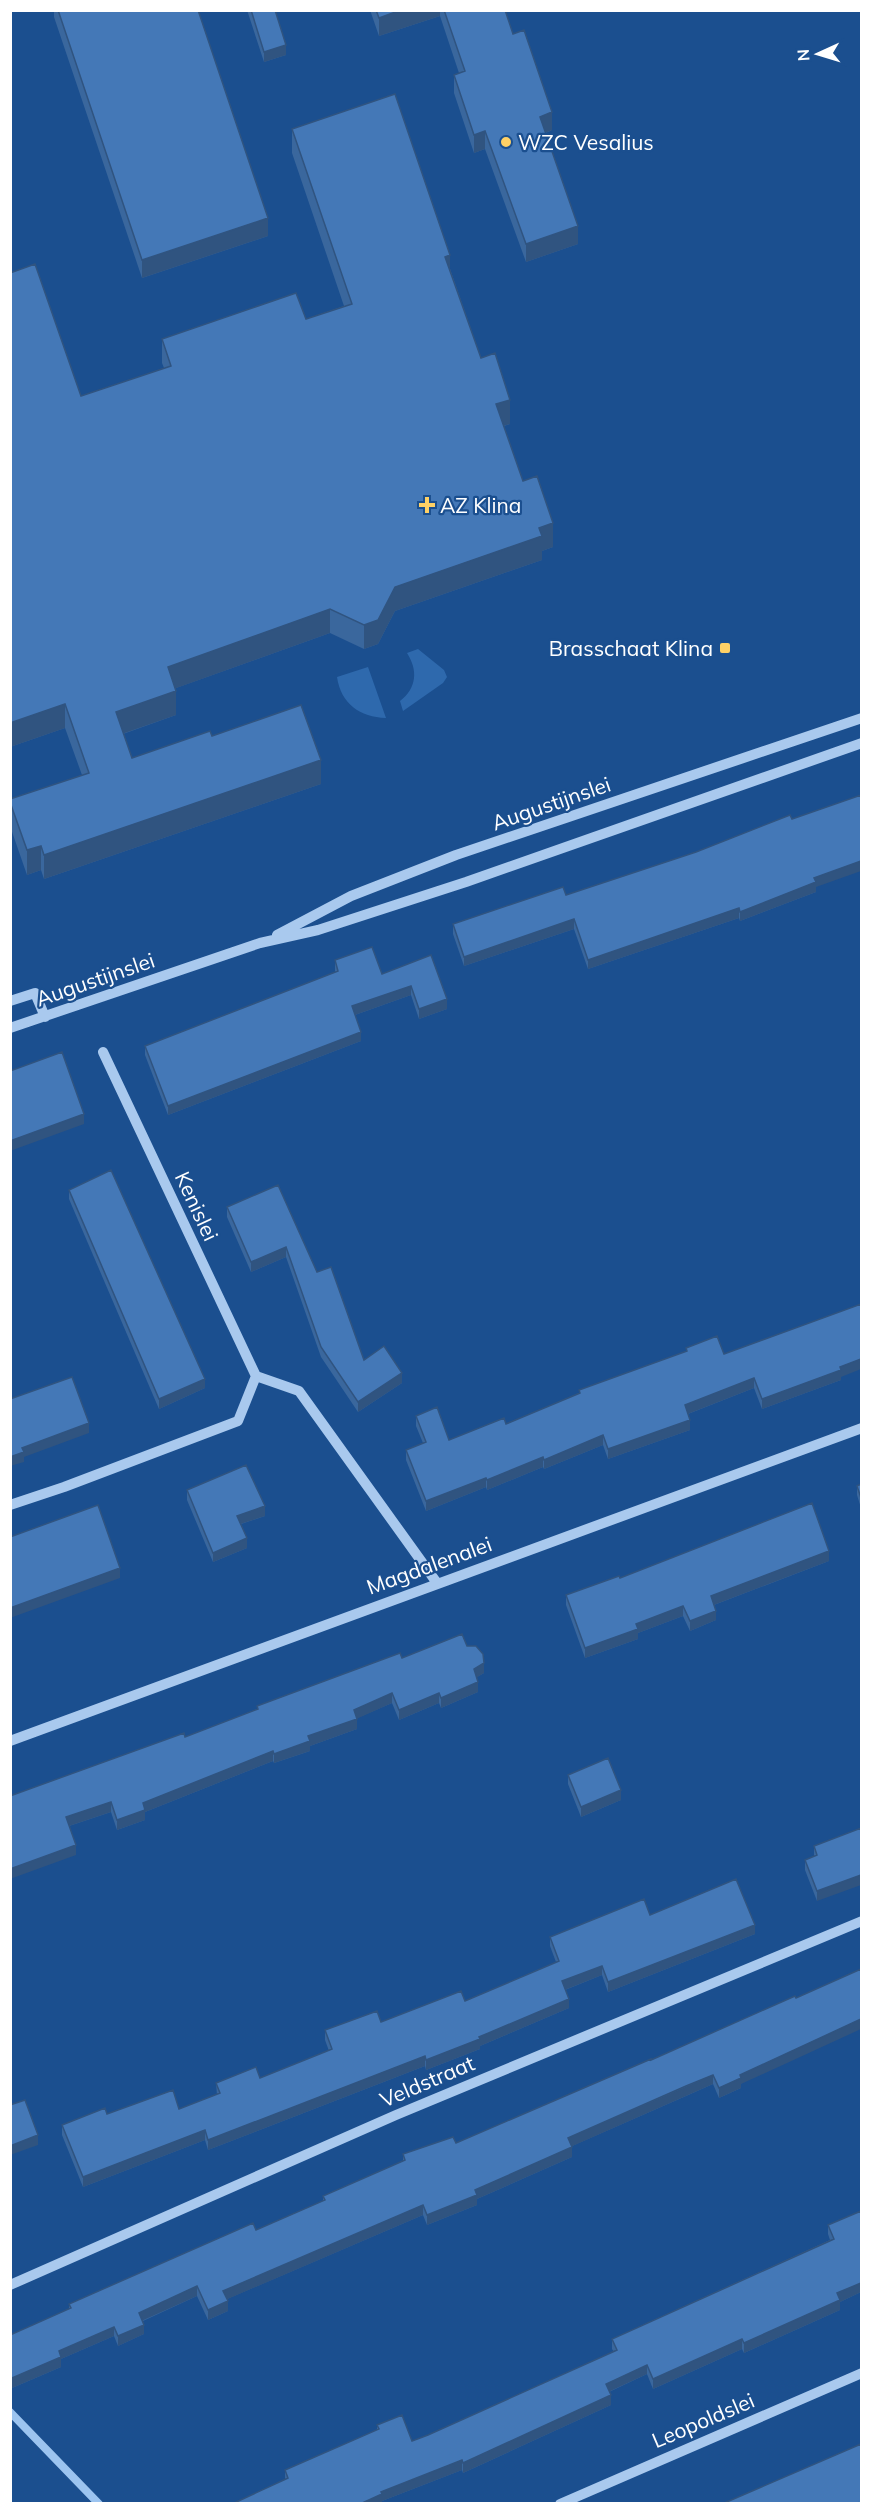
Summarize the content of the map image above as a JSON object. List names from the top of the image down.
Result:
{
  "streets": {
    "street": [
      "Augustijnslei",
      "Kenislei",
      "Magdalenalei",
      "Veldstraat",
      "Leopoldslei"
    ]
  },
  "places": {
    "other": ["WZC Vesalius"],
    "health": ["AZ Klina"],
    "transit": ["Brasschaat Klina"]
  },
  "north": "left"
}
